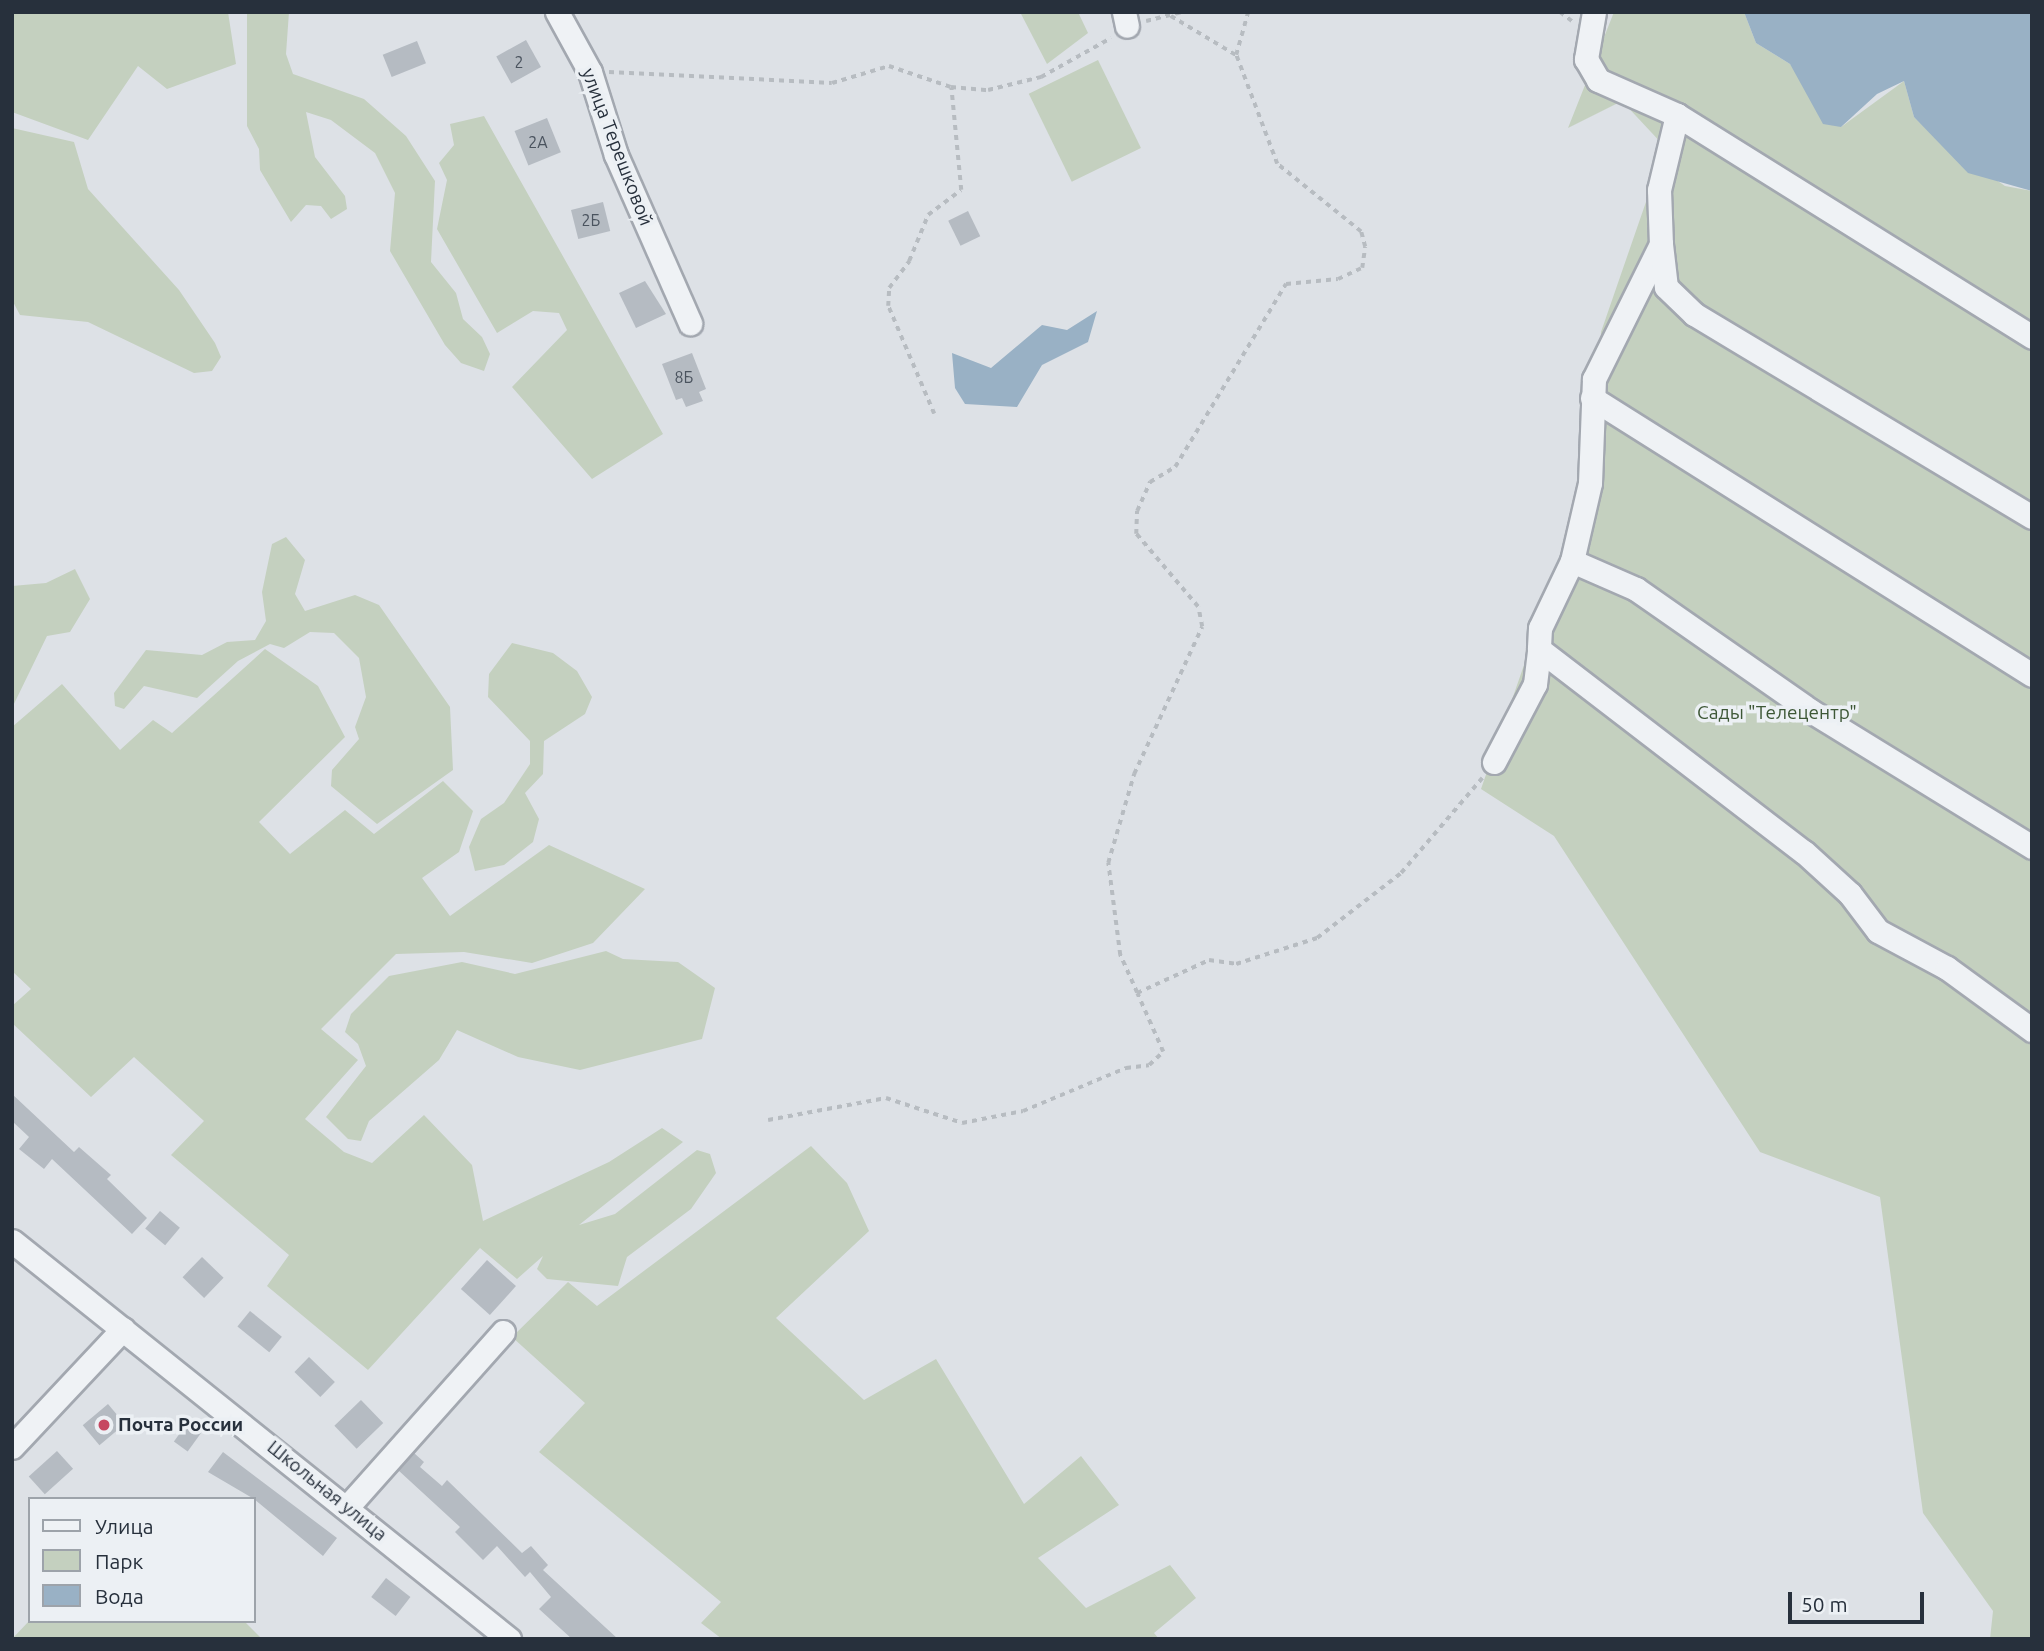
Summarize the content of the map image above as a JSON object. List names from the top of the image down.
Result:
{
  "streets": {
    "street": ["улица Терешковой", "Школьная улица"]
  },
  "parks": ["Сады \"Телецентр\""],
  "places": ["Почта России"],
  "house_numbers": [
    "2",
    "2А",
    "2Б",
    "8Б"
  ],
  "legend": ["Улица", "Парк", "Вода"],
  "scale_bar": "50 m"
}
